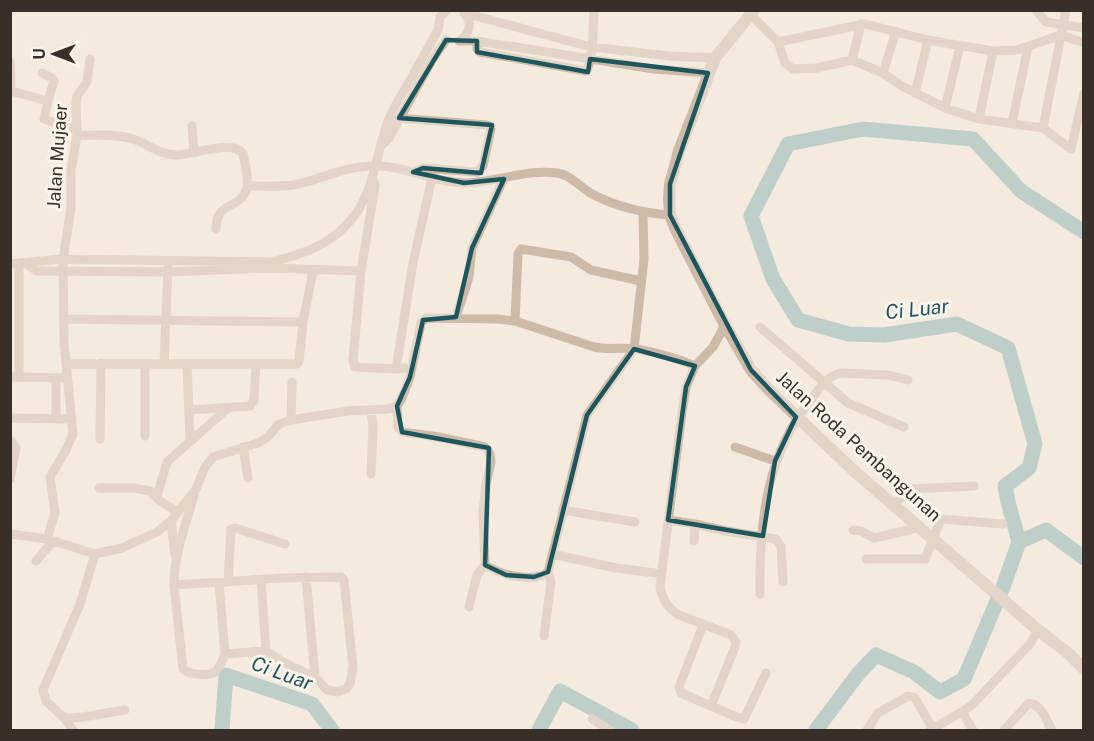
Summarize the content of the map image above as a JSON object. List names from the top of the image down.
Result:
{
  "streets": {
    "street": ["Jalan Mujaer", "Jalan Roda Pembangunan"]
  },
  "water": ["Ci Luar"],
  "north": "left"
}
